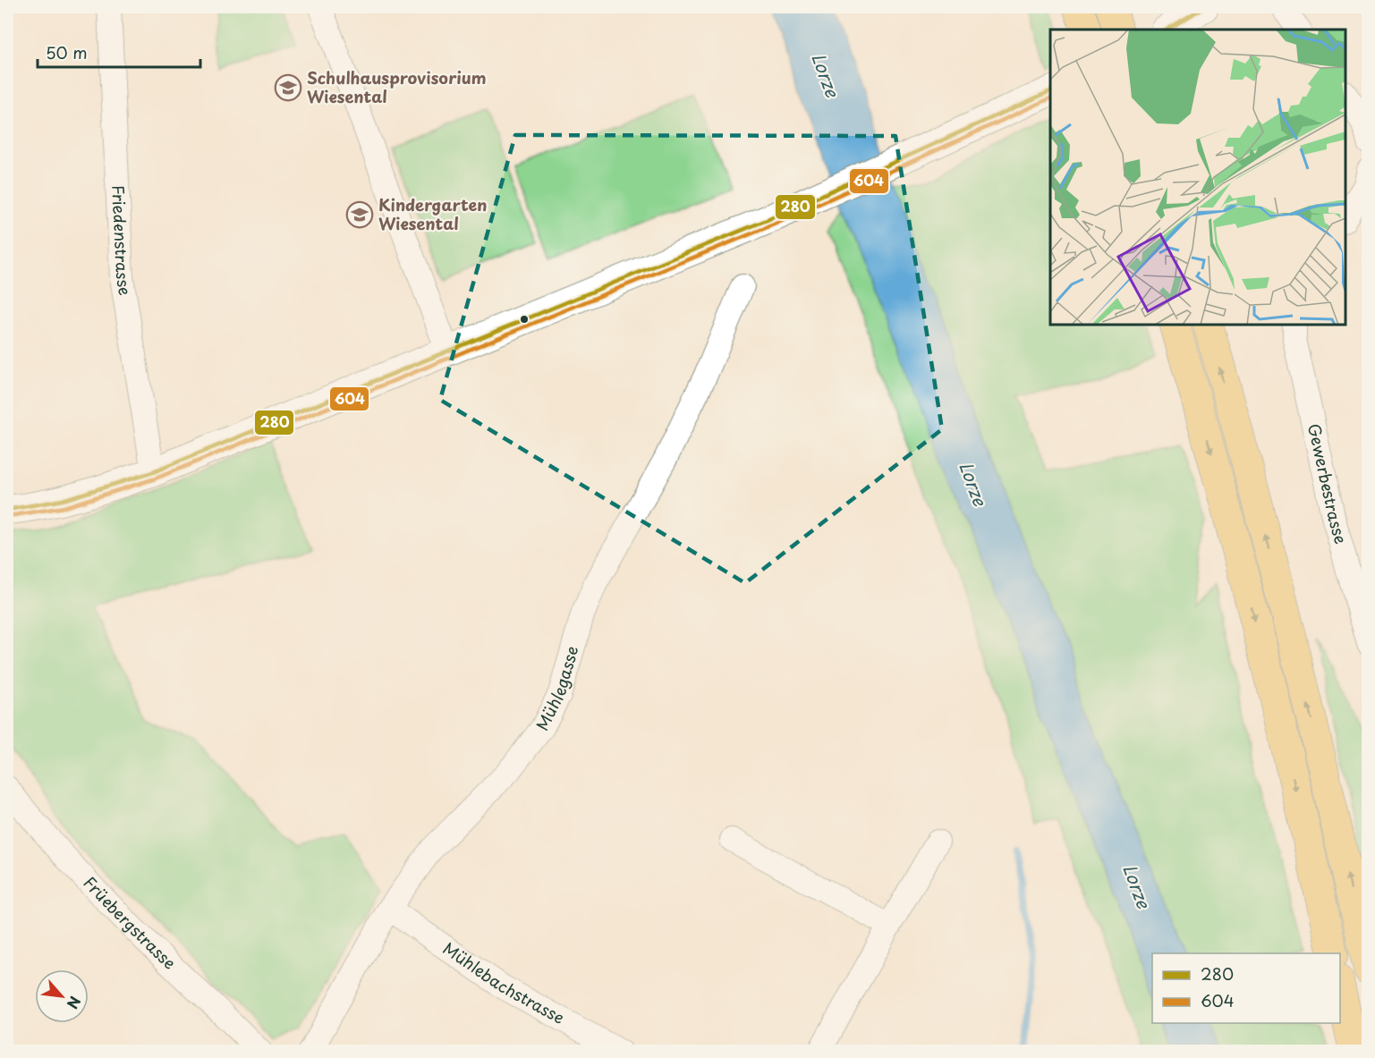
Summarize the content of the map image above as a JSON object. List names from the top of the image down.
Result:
{
  "streets": {
    "street": [
      "Friedenstrasse",
      "Gewerbestrasse",
      "Mühlegasse",
      "Früebergstrasse",
      "Mühlebachstrasse"
    ]
  },
  "crossings": [
    ["Mühlegasse", "Mühlebachstrasse"]
  ],
  "water": ["Lorze"],
  "places": {
    "school or university": ["Schulhausprovisorium Wiesental", "Kindergarten Wiesental"]
  },
  "lines": ["transit line 280", "transit line 604"],
  "legend": ["280", "604"],
  "scale_bar": "50 m",
  "north": "bottom right"
}
